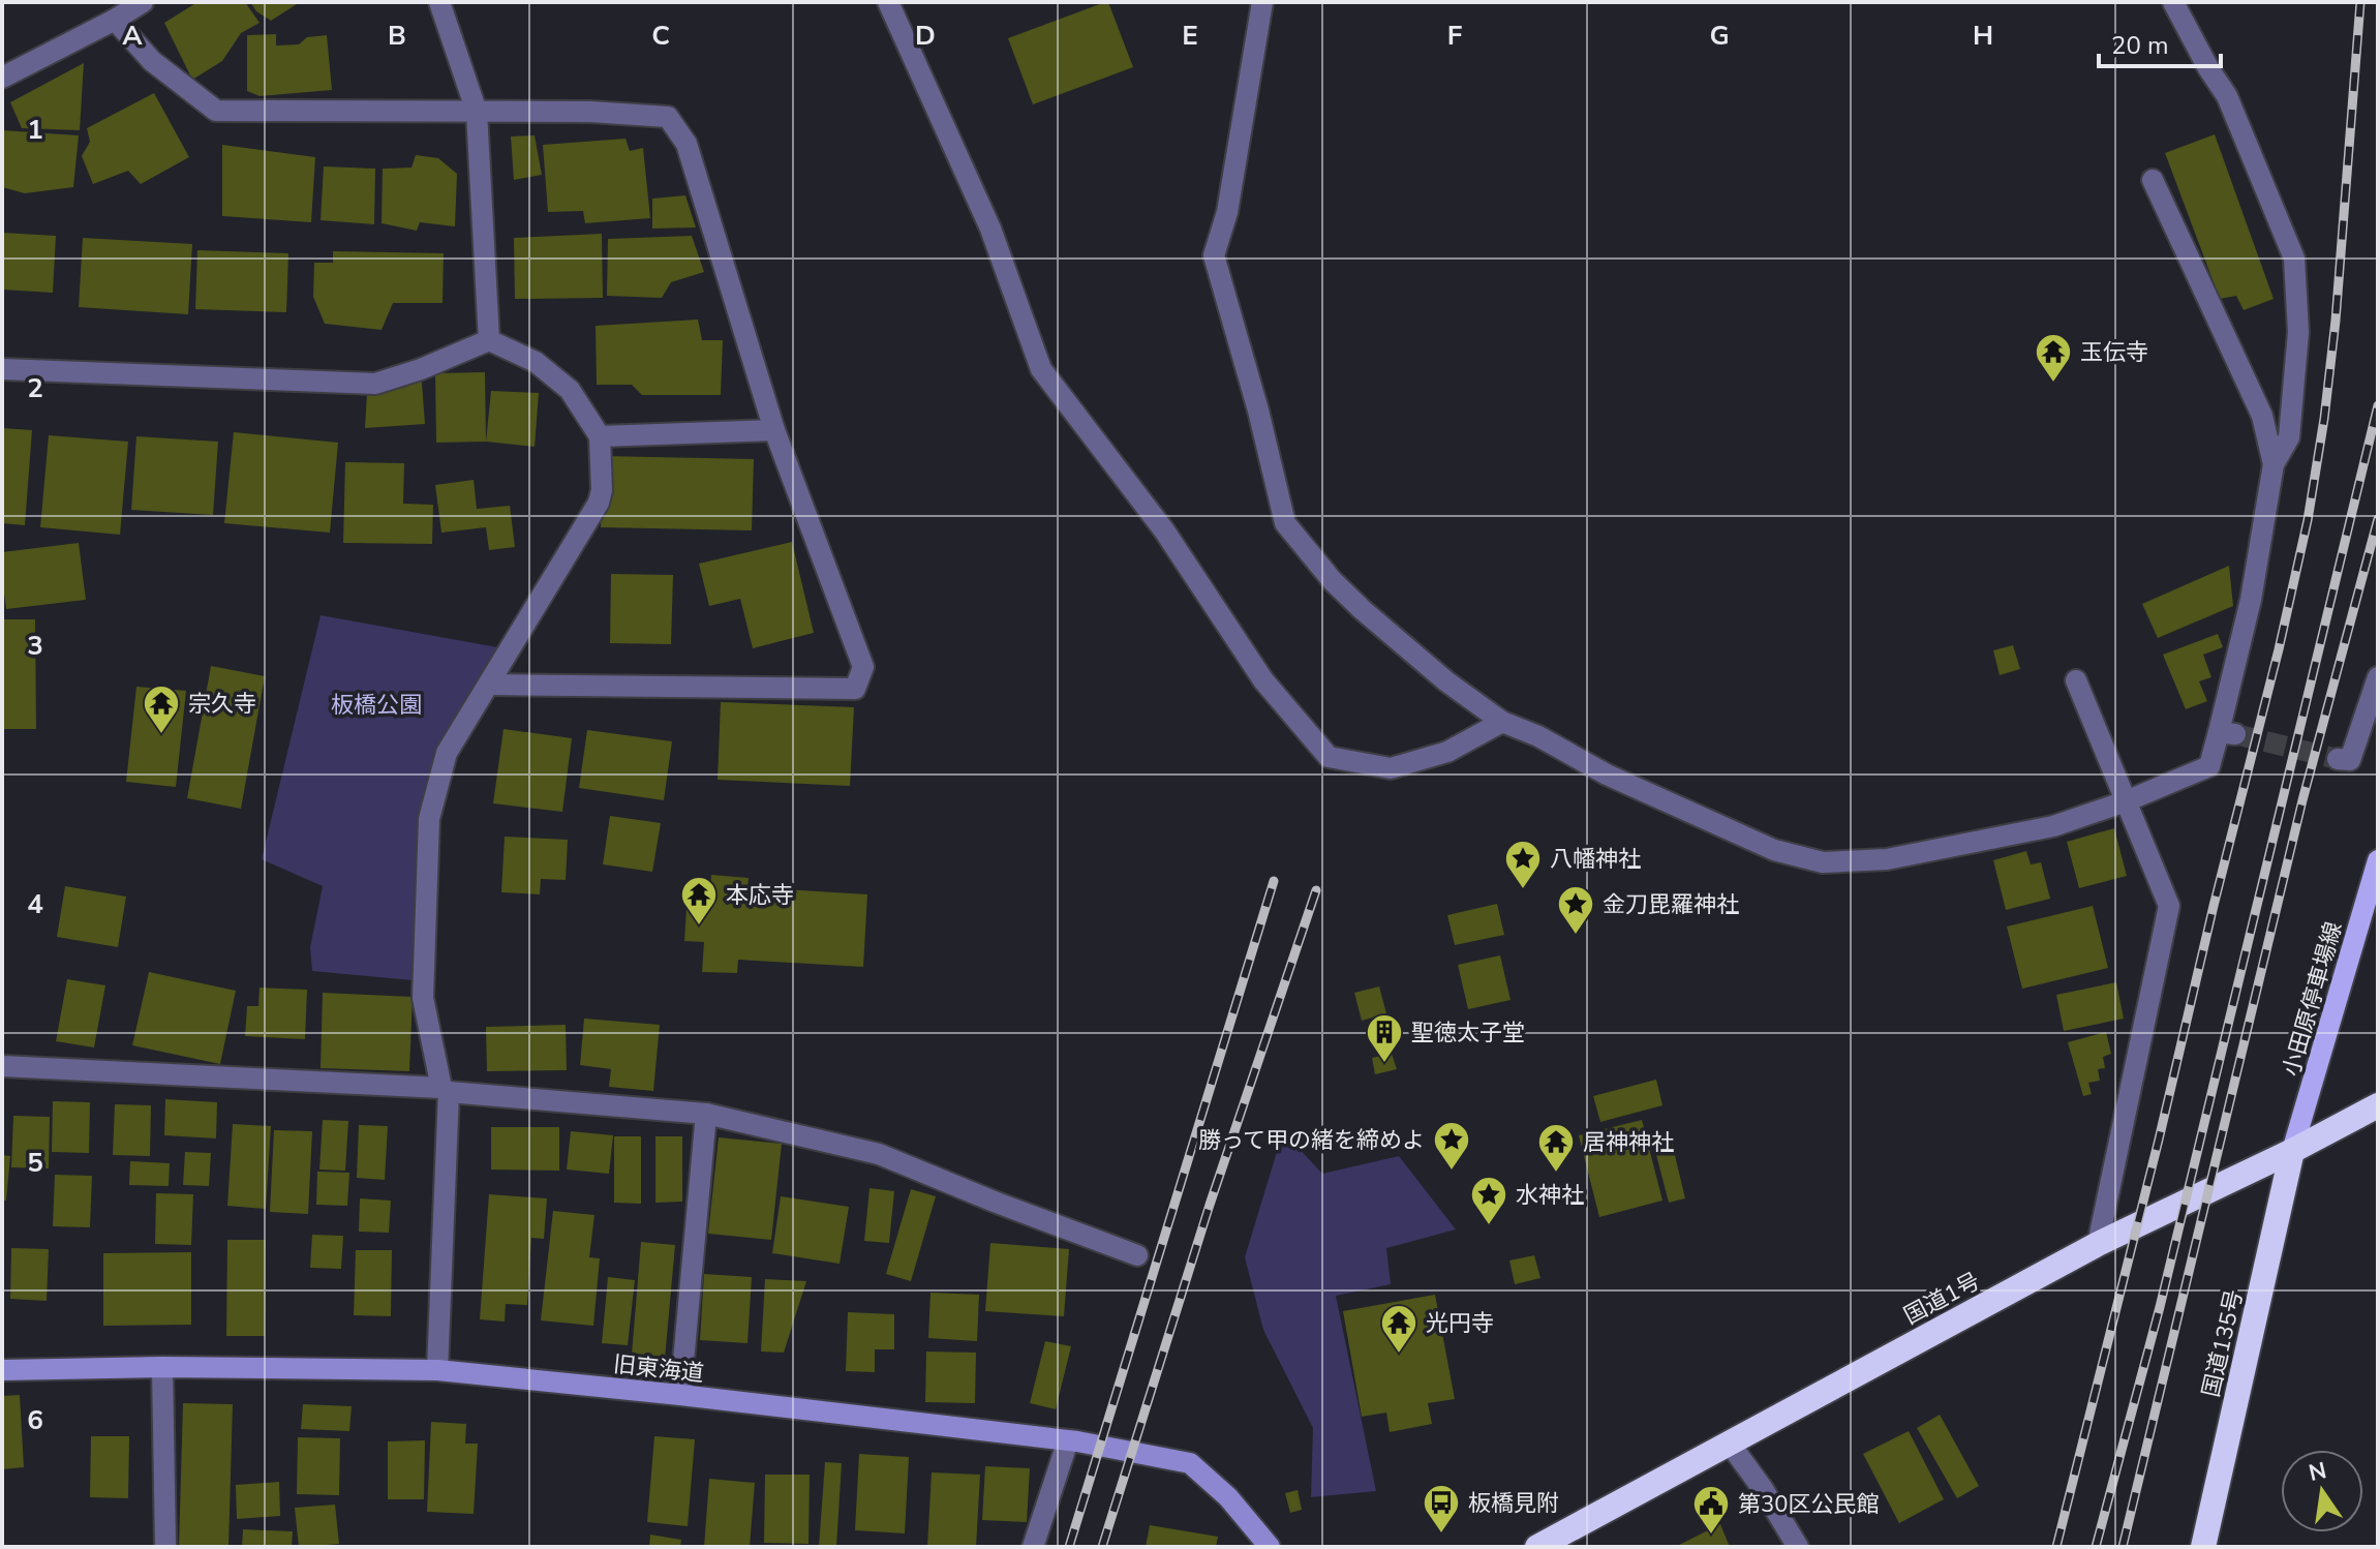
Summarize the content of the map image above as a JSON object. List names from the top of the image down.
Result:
{
  "streets": {
    "highway": ["国道1号", "国道135号"],
    "main road": ["小田原停車場線"],
    "street": ["旧東海道"]
  },
  "crossings": [
    ["小田原停車場線", "国道1号"],
    ["小田原停車場線", "国道135号"],
    ["国道1号", "国道135号"]
  ],
  "parks": ["板橋公園"],
  "places": {
    "temple": [
      "玉伝寺",
      "宗久寺",
      "本応寺",
      "居神神社",
      "光円寺"
    ],
    "place": [
      "八幡神社",
      "金刀毘羅神社",
      "勝って甲の緒を締めよ",
      "水神社"
    ],
    "building": ["聖徳太子堂"],
    "bus stop": ["板橋見附"],
    "public building": ["第30区公民館"]
  },
  "scale_bar": "20 m",
  "north": "top",
  "grid": {
    "columns": [
      "A",
      "B",
      "C",
      "D",
      "E",
      "F",
      "G",
      "H"
    ],
    "rows": [
      "1",
      "2",
      "3",
      "4",
      "5",
      "6"
    ]
  }
}
